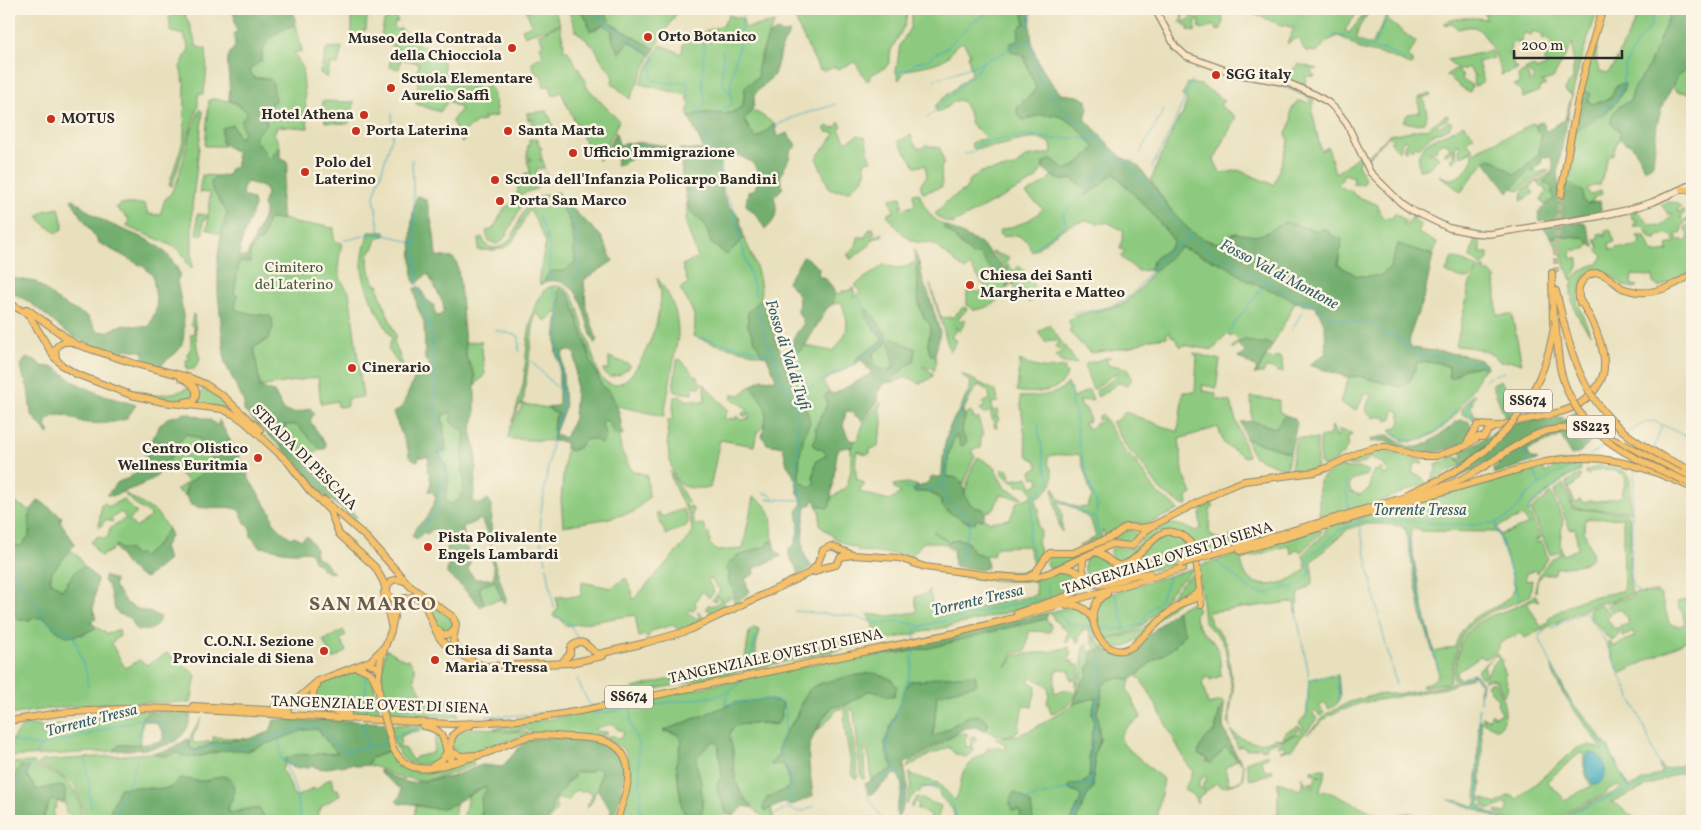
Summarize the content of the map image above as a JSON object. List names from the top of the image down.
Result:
{
  "streets": {
    "main road": [
      "SS674",
      "SS223",
      "STRADA DI PESCAIA",
      "TANGENZIALE OVEST DI SIENA"
    ]
  },
  "crossings": [
    ["SS674", "SS223"],
    ["SS674", "TANGENZIALE OVEST DI SIENA"]
  ],
  "districts": ["SAN MARCO"],
  "water": ["Fosso Val di Montone", "Fosso di Val di Tufi", "Torrente Tressa"],
  "parks": ["Cimitero del Laterino"],
  "places": [
    "Orto Botanico",
    "Museo della Contrada della Chiocciola",
    "SGG italy",
    "Scuola Elementare Aurelio Saffi",
    "Hotel Athena",
    "MOTUS",
    "Porta Laterina",
    "Santa Marta",
    "Ufficio Immigrazione",
    "Polo del Laterino",
    "Scuola dell'Infanzia Policarpo Bandini",
    "Porta San Marco",
    "Chiesa dei Santi Margherita e Matteo",
    "Cinerario",
    "Centro Olistico Wellness Euritmia",
    "Pista Polivalente Engels Lambardi",
    "C.O.N.I. Sezione Provinciale di Siena",
    "Chiesa di Santa Maria a Tressa"
  ],
  "scale_bar": "200 m"
}
